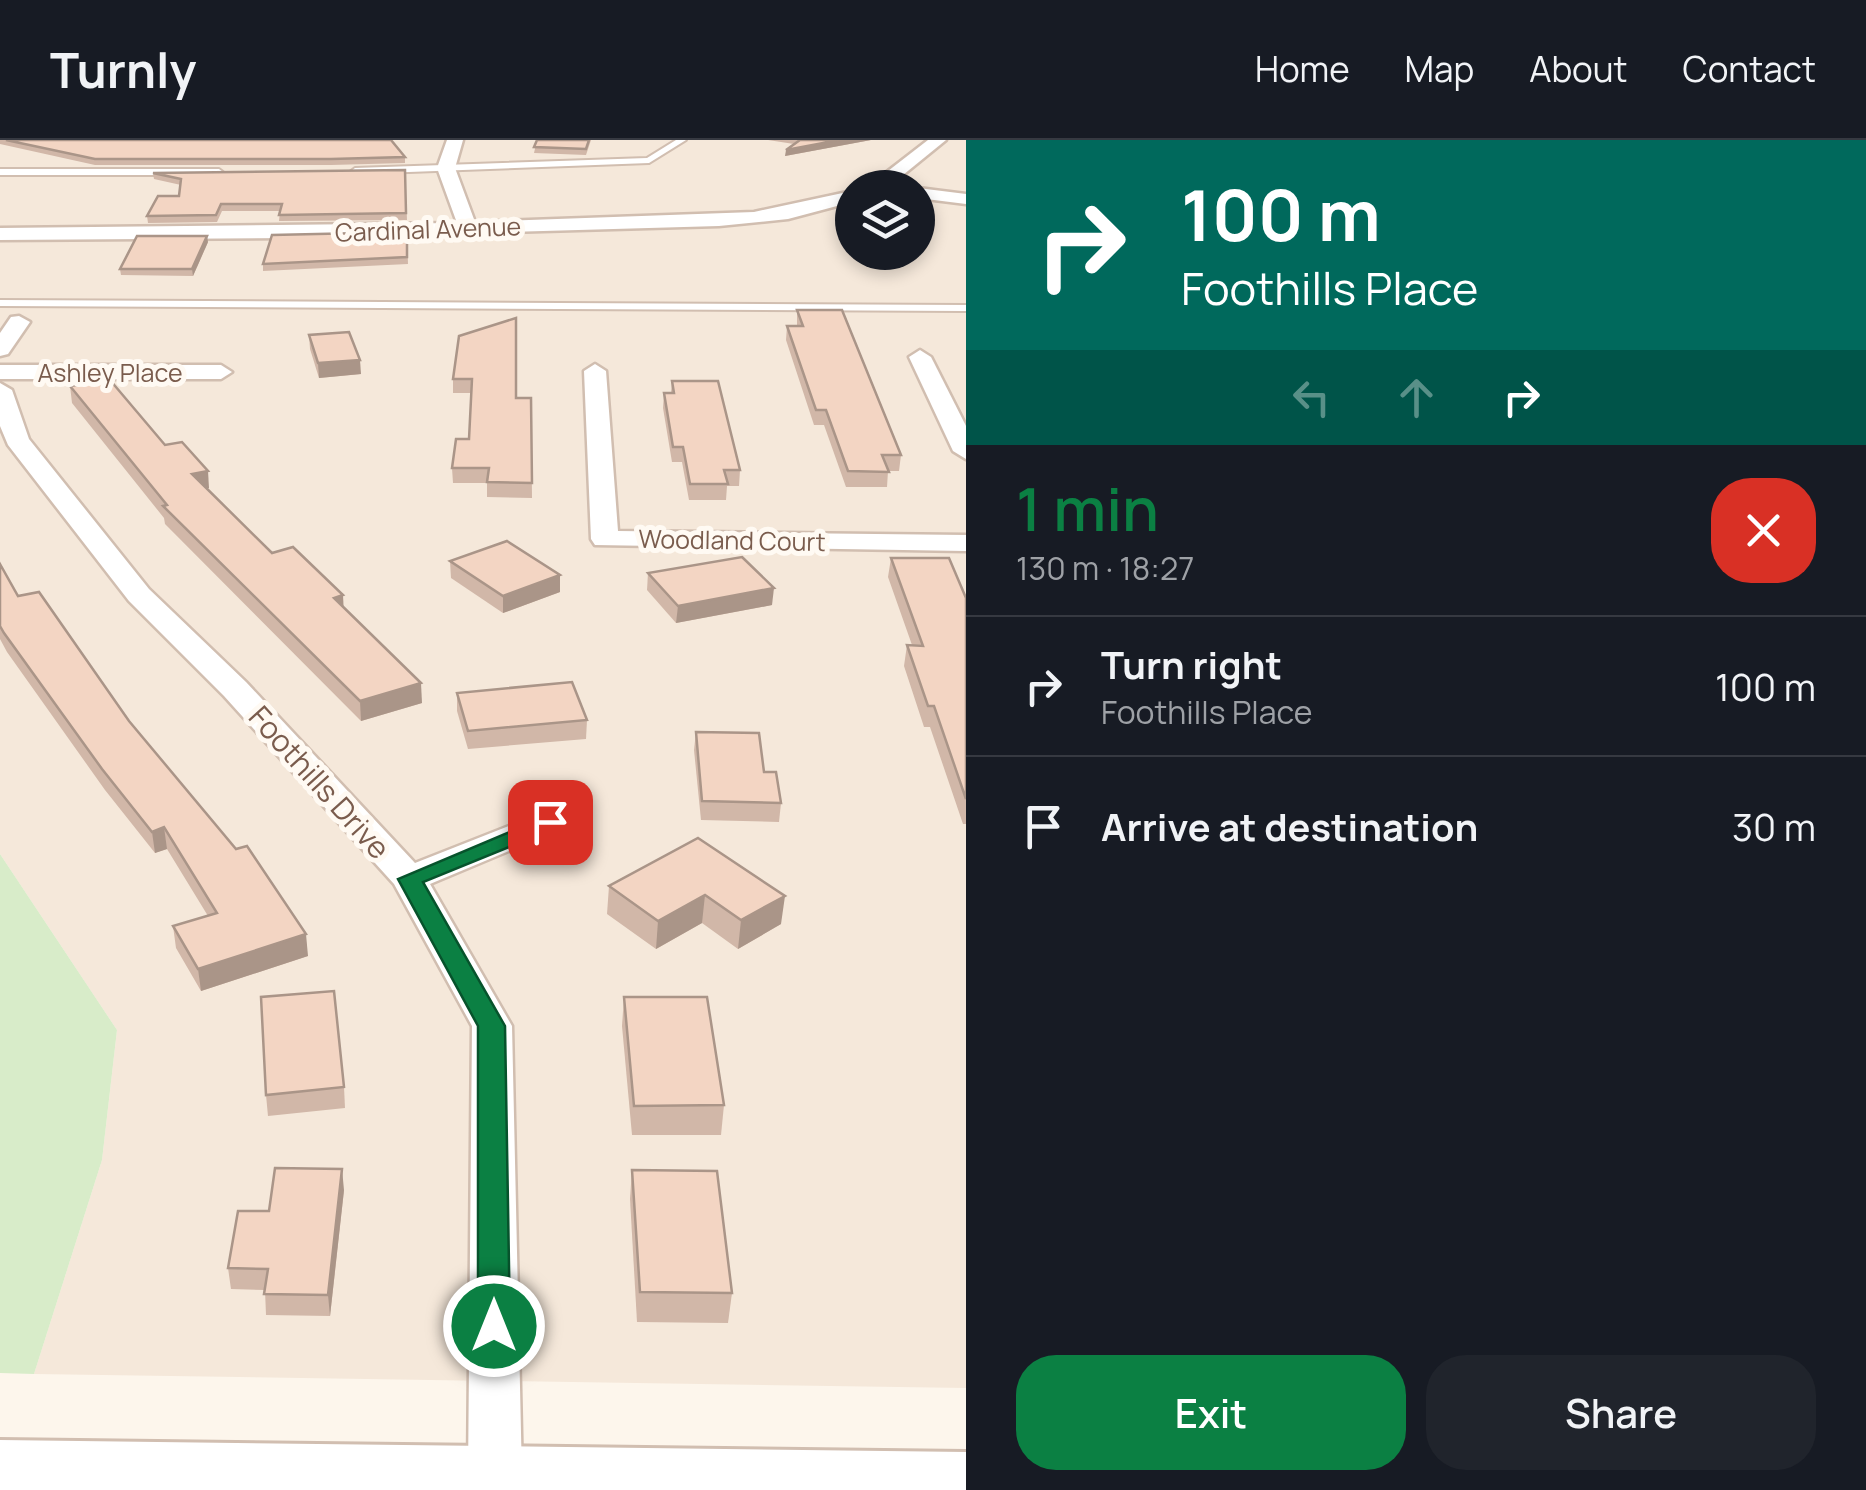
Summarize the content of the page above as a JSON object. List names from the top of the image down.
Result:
{
  "streets": {
    "street": [
      "Cardinal Avenue",
      "Ashley Place",
      "Woodland Court",
      "Foothills Drive"
    ]
  },
  "page": {
    "header": "Turnly",
    "nav": [
      "Home",
      "Map",
      "About",
      "Contact"
    ],
    "turn": ["100 m", "Foothills Place"],
    "heading": ["1 min", "130 m · 18:27"],
    "list": [
      {
        "name": "Turn right",
        "note": "Foothills Place",
        "value": "100 m"
      },
      {
        "name": "Arrive at destination",
        "value": "30 m"
      }
    ],
    "buttons": ["Exit", "Share"]
  }
}
